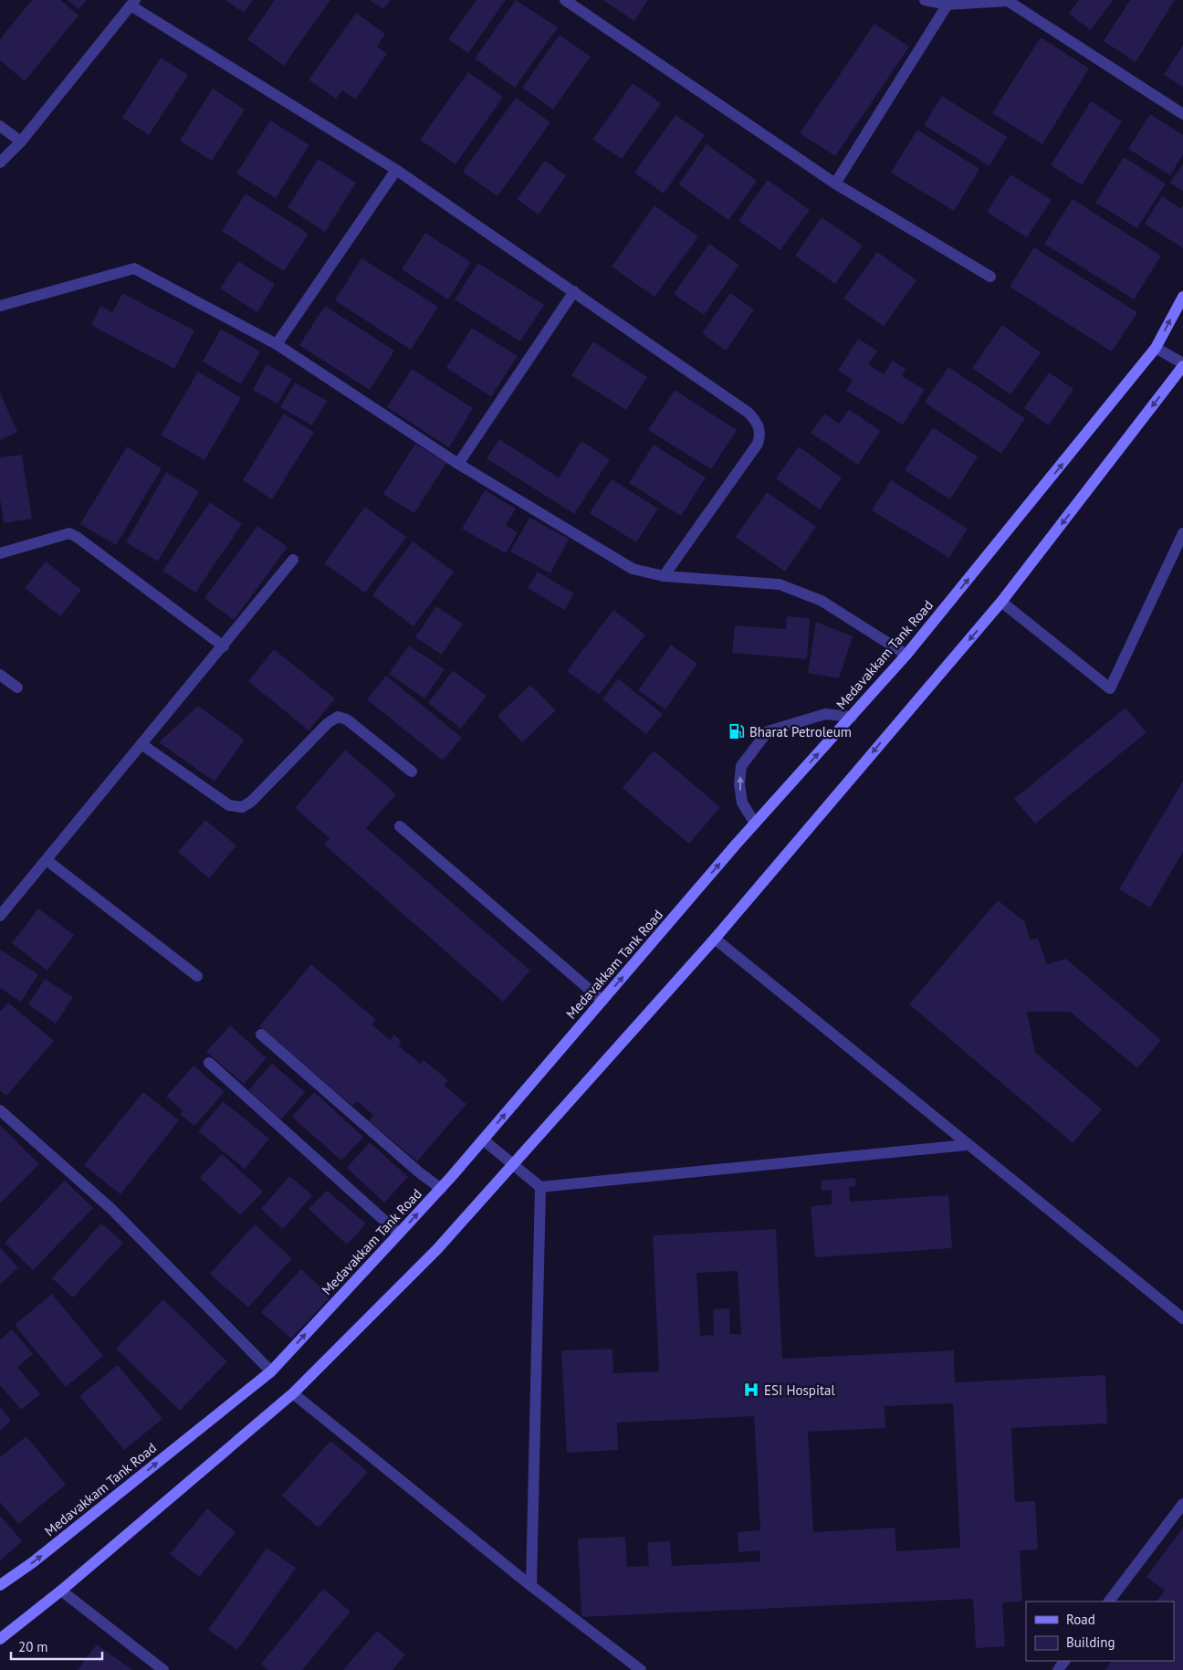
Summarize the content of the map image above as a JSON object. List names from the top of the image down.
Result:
{
  "streets": {
    "main road": ["Medavakkam Tank Road"]
  },
  "places": {
    "fuel station": ["Bharat Petroleum"],
    "hospital": ["ESI Hospital"]
  },
  "legend": ["Road", "Building"],
  "scale_bar": "20 m"
}
